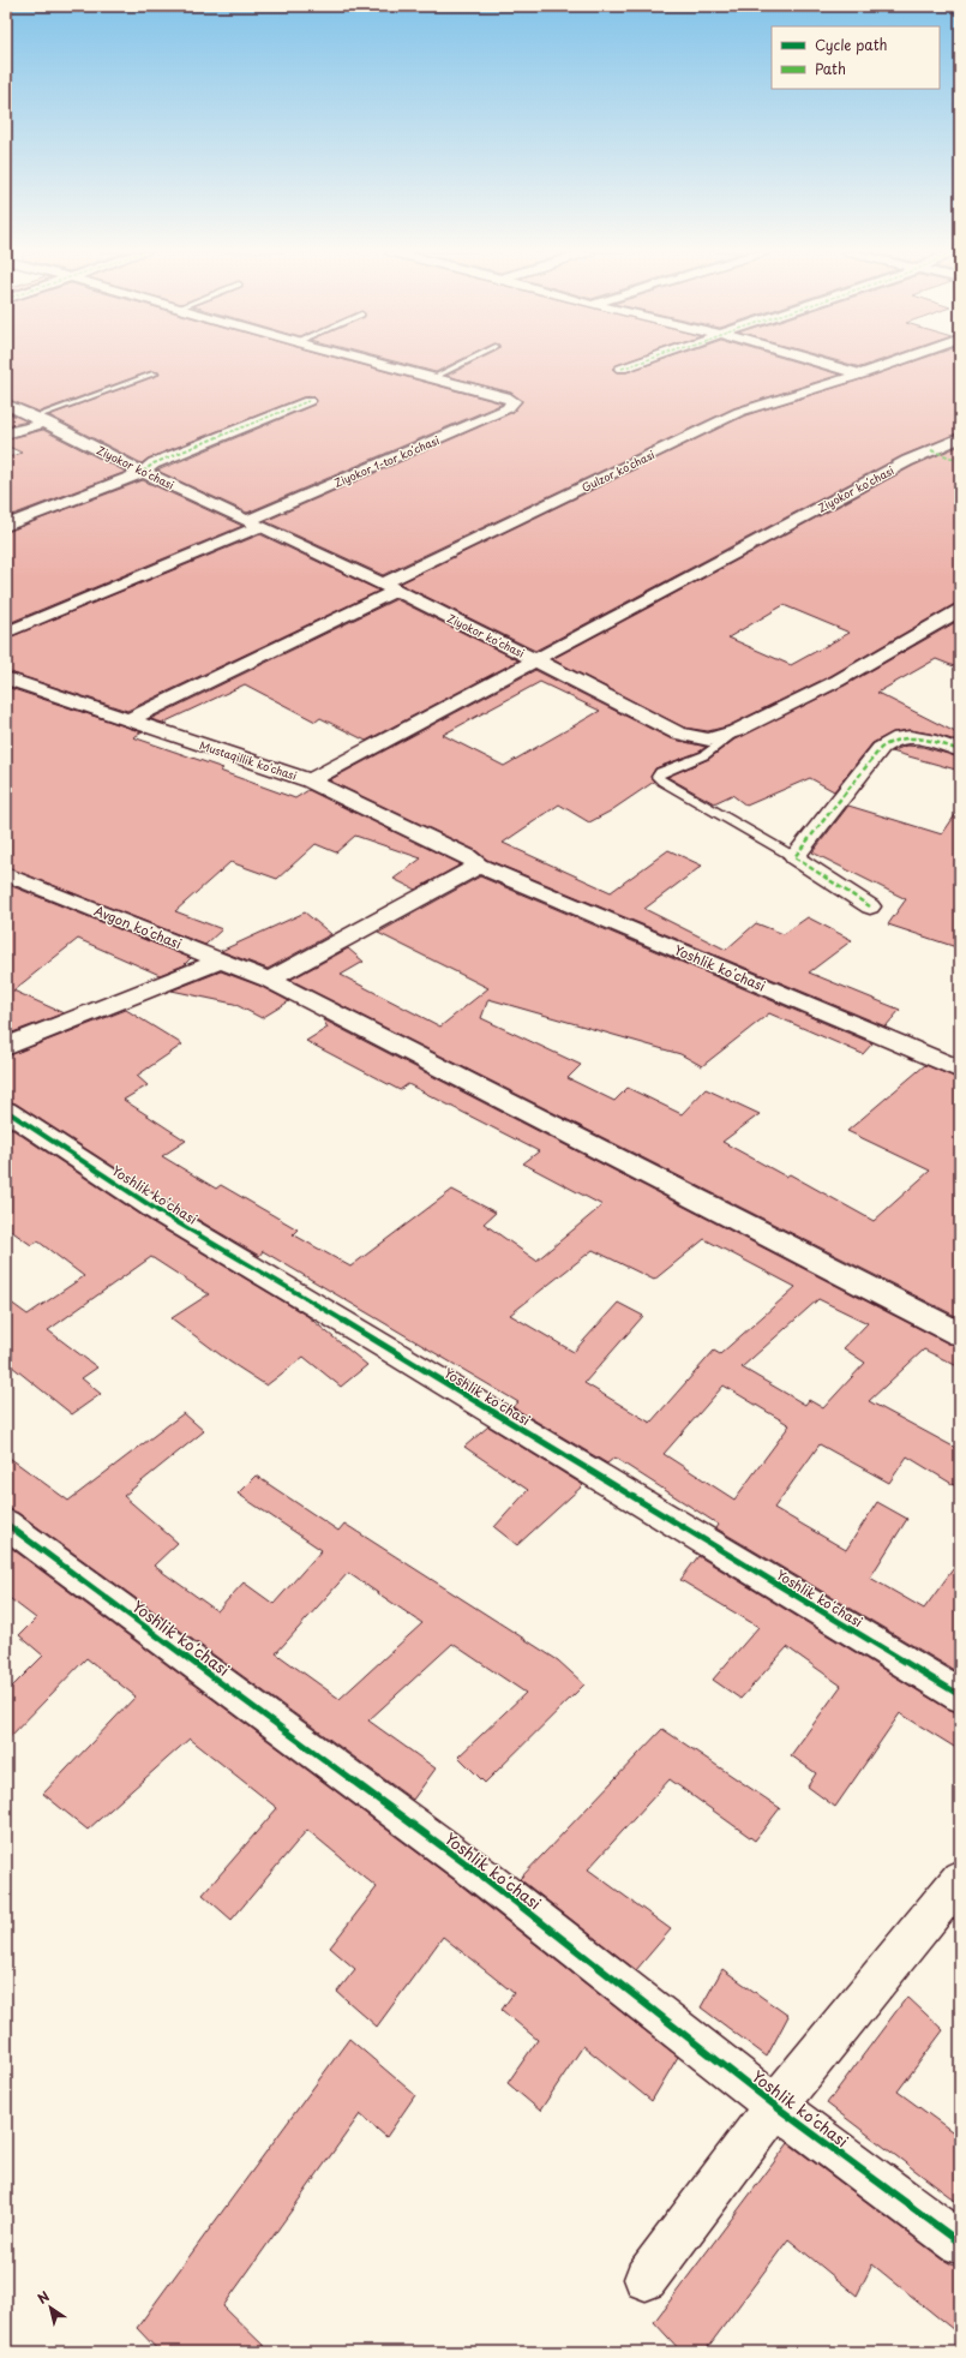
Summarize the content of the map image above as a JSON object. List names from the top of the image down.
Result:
{
  "streets": {
    "street": [
      "Ziyokor 1-tor koʻchasi",
      "Ziyokor koʻchasi",
      "Gulzor koʻchasi",
      "Mustaqillik koʻchasi",
      "Avgon koʻchasi",
      "Yoshlik koʻchasi"
    ]
  },
  "crossings": [
    ["Ziyokor 1-tor koʻchasi", "Ziyokor koʻchasi"],
    ["Ziyokor koʻchasi", "Gulzor koʻchasi"],
    ["Gulzor koʻchasi", "Mustaqillik koʻchasi"],
    ["Mustaqillik koʻchasi", "Yoshlik koʻchasi"]
  ],
  "legend": ["Cycle path", "Path"],
  "north": "top left"
}
